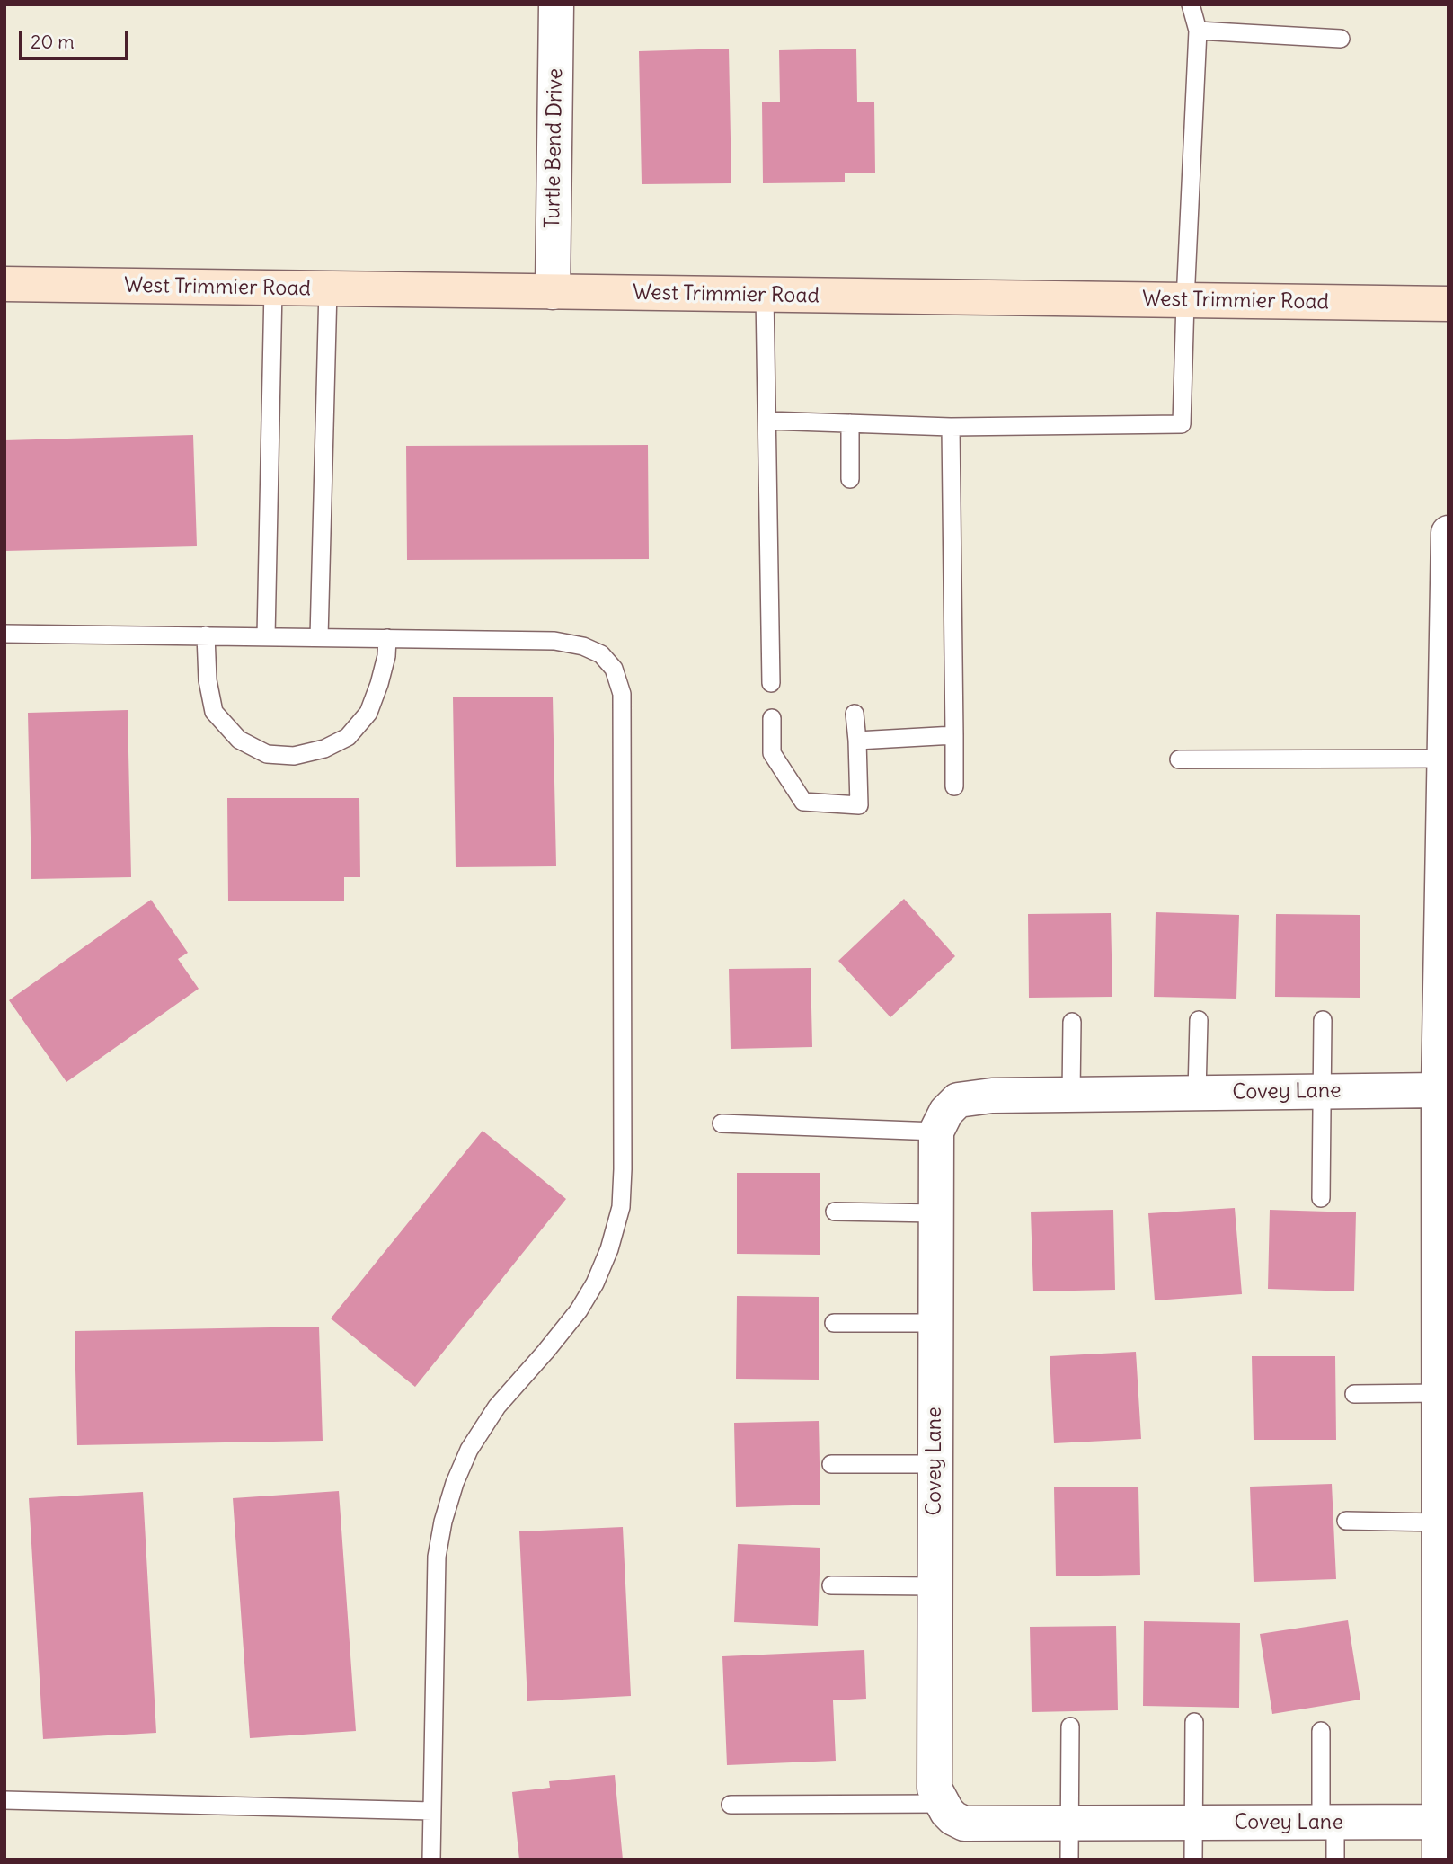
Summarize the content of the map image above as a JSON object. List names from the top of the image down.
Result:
{
  "streets": {
    "main road": ["West Trimmier Road"],
    "street": ["Turtle Bend Drive", "Covey Lane"]
  },
  "crossings": [
    ["Turtle Bend Drive", "West Trimmier Road"]
  ],
  "scale_bar": "20 m"
}
